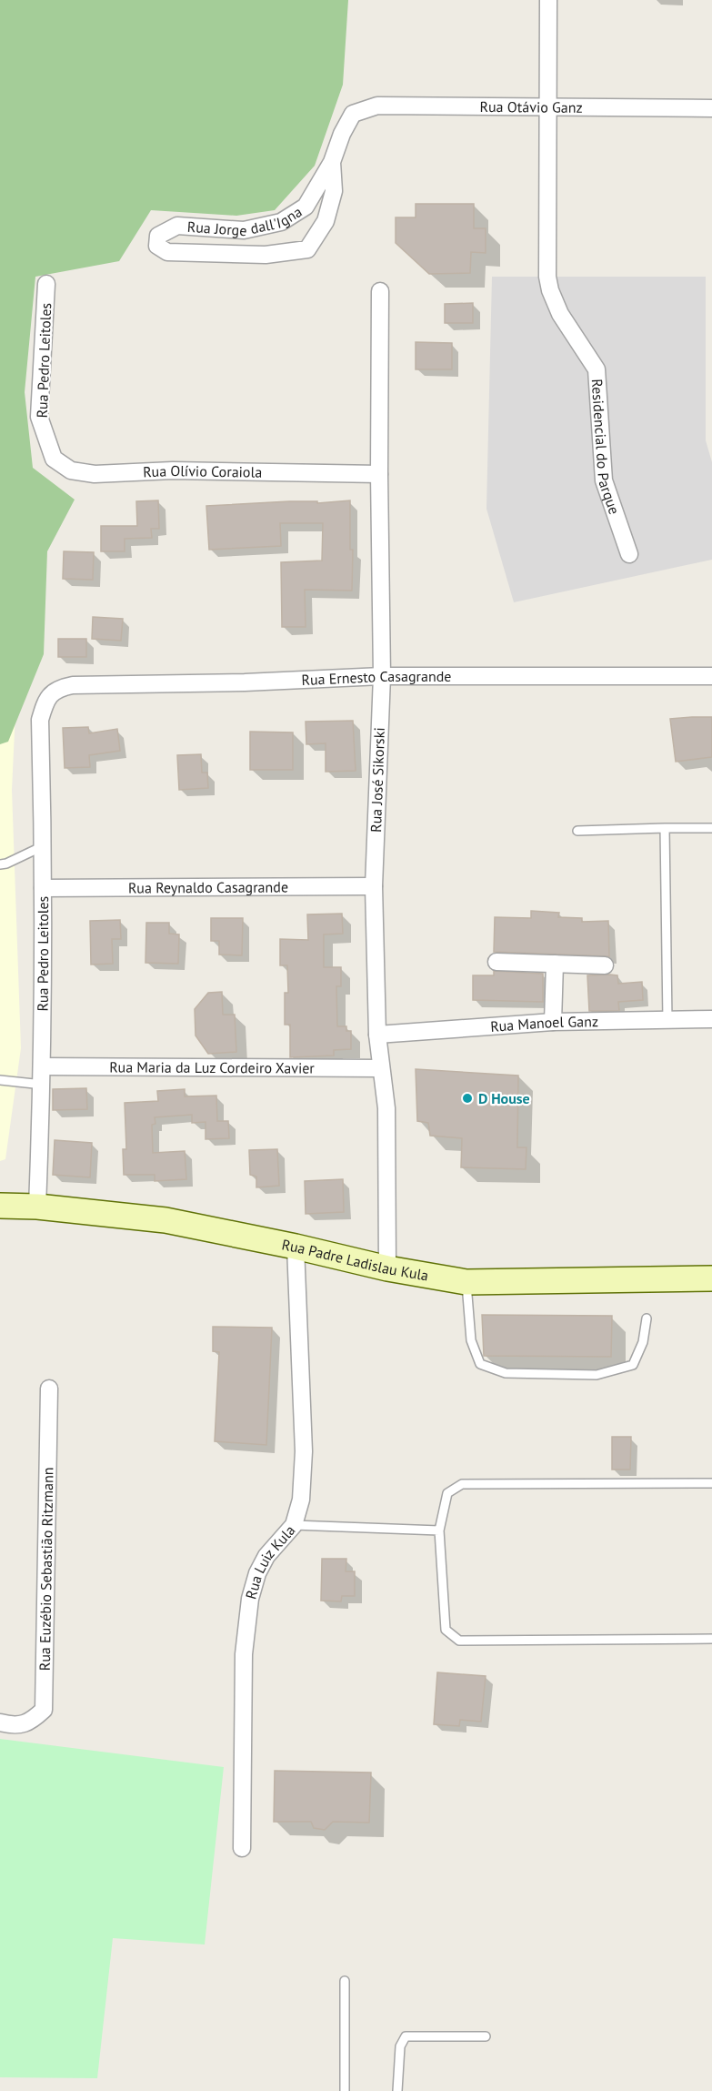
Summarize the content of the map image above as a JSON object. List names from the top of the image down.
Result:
{
  "streets": {
    "street": [
      "Rua Otávio Ganz",
      "Rua Jorge dall'Igna",
      "Rua Pedro Leitoles",
      "Residencial do Parque",
      "Rua Olívio Coraiola",
      "Rua Ernesto Casagrande",
      "Rua José Sikorski",
      "Rua Reynaldo Casagrande",
      "Rua Manoel Ganz",
      "Rua Maria da Luz Cordeiro Xavier",
      "Rua Padre Ladislau Kula",
      "Rua Luiz Kula",
      "Rua Euzébio Sebastião Ritzmann"
    ]
  },
  "crossings": [
    ["Rua Otávio Ganz", "Rua Jorge dall'Igna"],
    ["Rua Otávio Ganz", "Residencial do Parque"],
    ["Rua Pedro Leitoles", "Rua Olívio Coraiola"],
    ["Rua Pedro Leitoles", "Rua Ernesto Casagrande"],
    ["Rua Pedro Leitoles", "Rua Reynaldo Casagrande"],
    ["Rua Pedro Leitoles", "Rua Maria da Luz Cordeiro Xavier"],
    ["Rua Pedro Leitoles", "Rua Padre Ladislau Kula"],
    ["Rua Olívio Coraiola", "Rua José Sikorski"],
    ["Rua Ernesto Casagrande", "Rua José Sikorski"],
    ["Rua José Sikorski", "Rua Reynaldo Casagrande"],
    ["Rua José Sikorski", "Rua Manoel Ganz"],
    ["Rua José Sikorski", "Rua Maria da Luz Cordeiro Xavier"],
    ["Rua José Sikorski", "Rua Padre Ladislau Kula"],
    ["Rua Padre Ladislau Kula", "Rua Luiz Kula"]
  ],
  "places": ["D House"]
}
